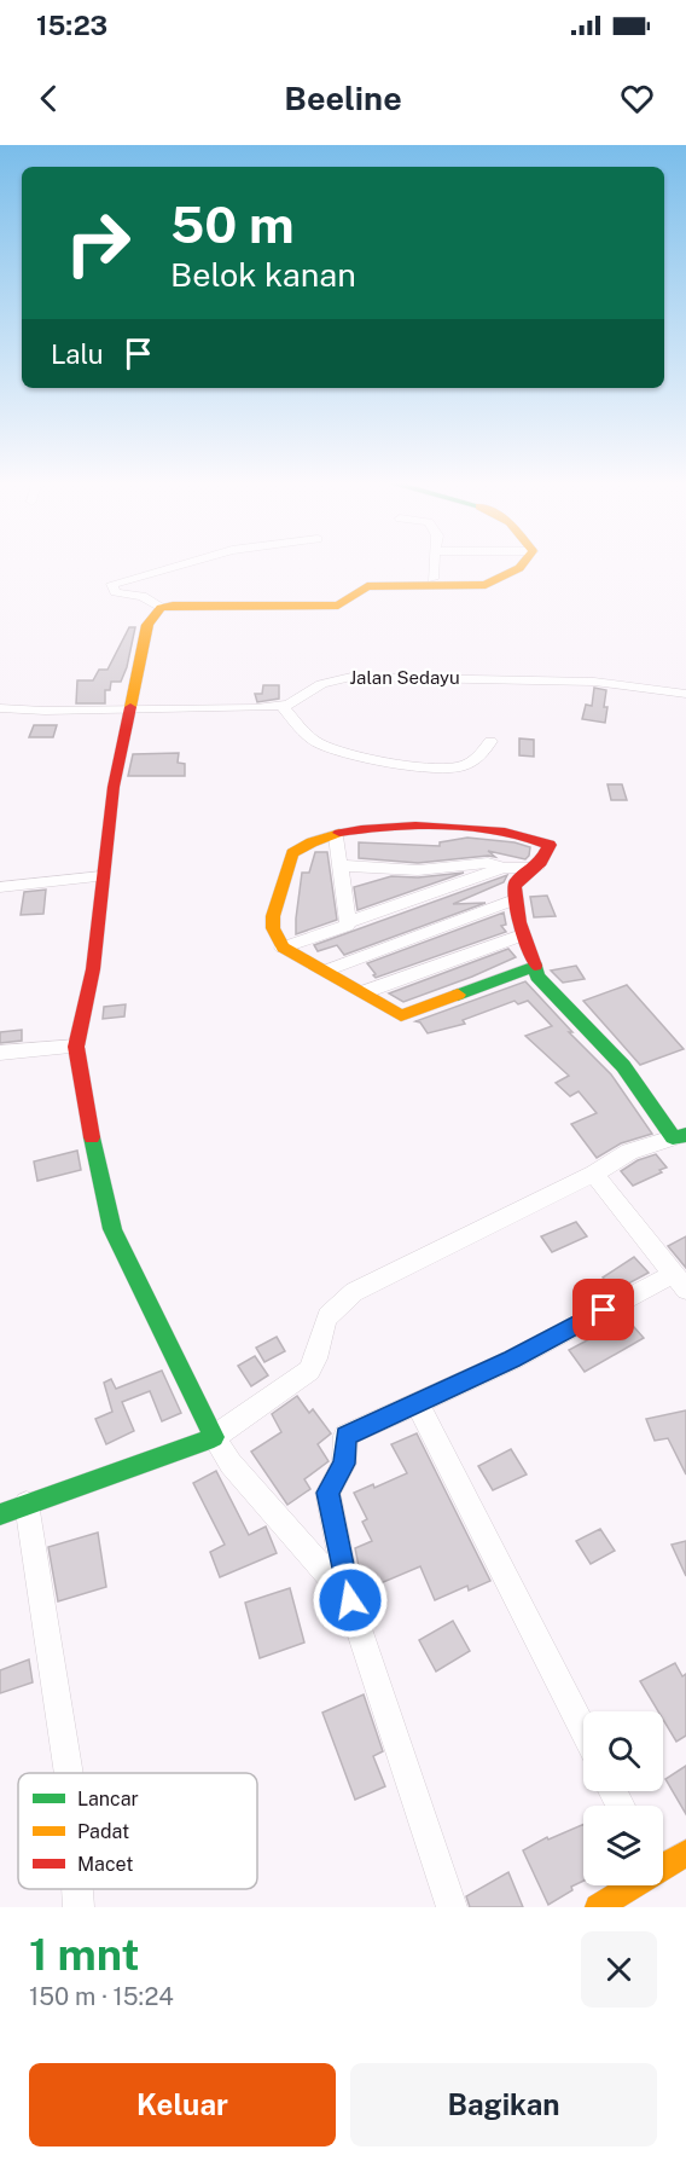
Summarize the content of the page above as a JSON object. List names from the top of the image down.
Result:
{
  "streets": {
    "street": ["Jalan Sedayu"]
  },
  "legend": ["Lancar", "Padat", "Macet"],
  "page": {
    "status": "15:23",
    "header": "Beeline",
    "turn": ["50 m", "Belok kanan"],
    "then": "Lalu",
    "heading": ["1 mnt", "150 m · 15:24"],
    "buttons": ["Keluar", "Bagikan"]
  }
}
